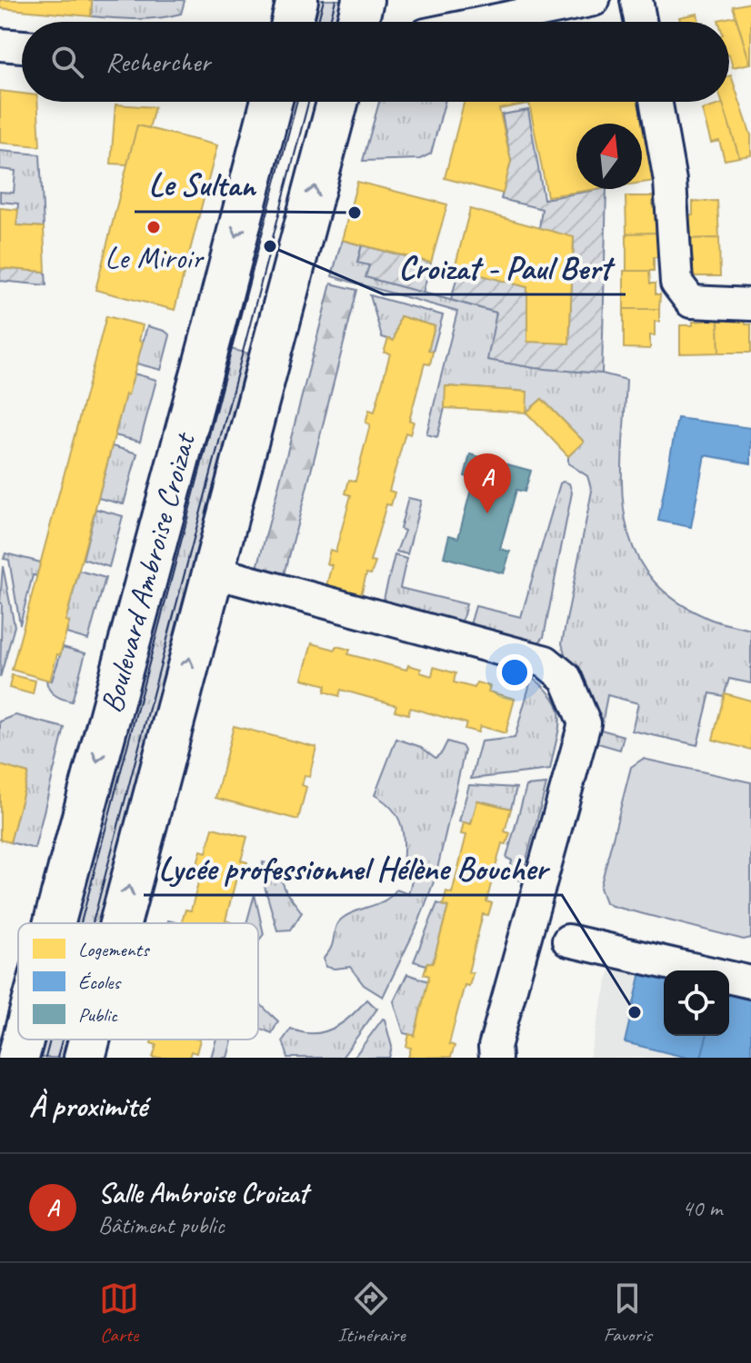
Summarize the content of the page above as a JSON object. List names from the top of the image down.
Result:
{
  "streets": {
    "main road": ["Boulevard Ambroise Croizat"]
  },
  "places": [
    "Le Sultan",
    "Le Miroir",
    "Croizat - Paul Bert",
    "Lycée professionnel Hélène Boucher"
  ],
  "legend": ["Logements", "Écoles", "Public"],
  "north": "top",
  "page": {
    "search": "Rechercher",
    "pins": "A",
    "heading": "À proximité",
    "list": [
      {
        "mark": "A",
        "name": "Salle Ambroise Croizat",
        "note": "Bâtiment public",
        "value": "40 m"
      }
    ],
    "nav": ["Carte", "Itinéraire", "Favoris"]
  }
}
